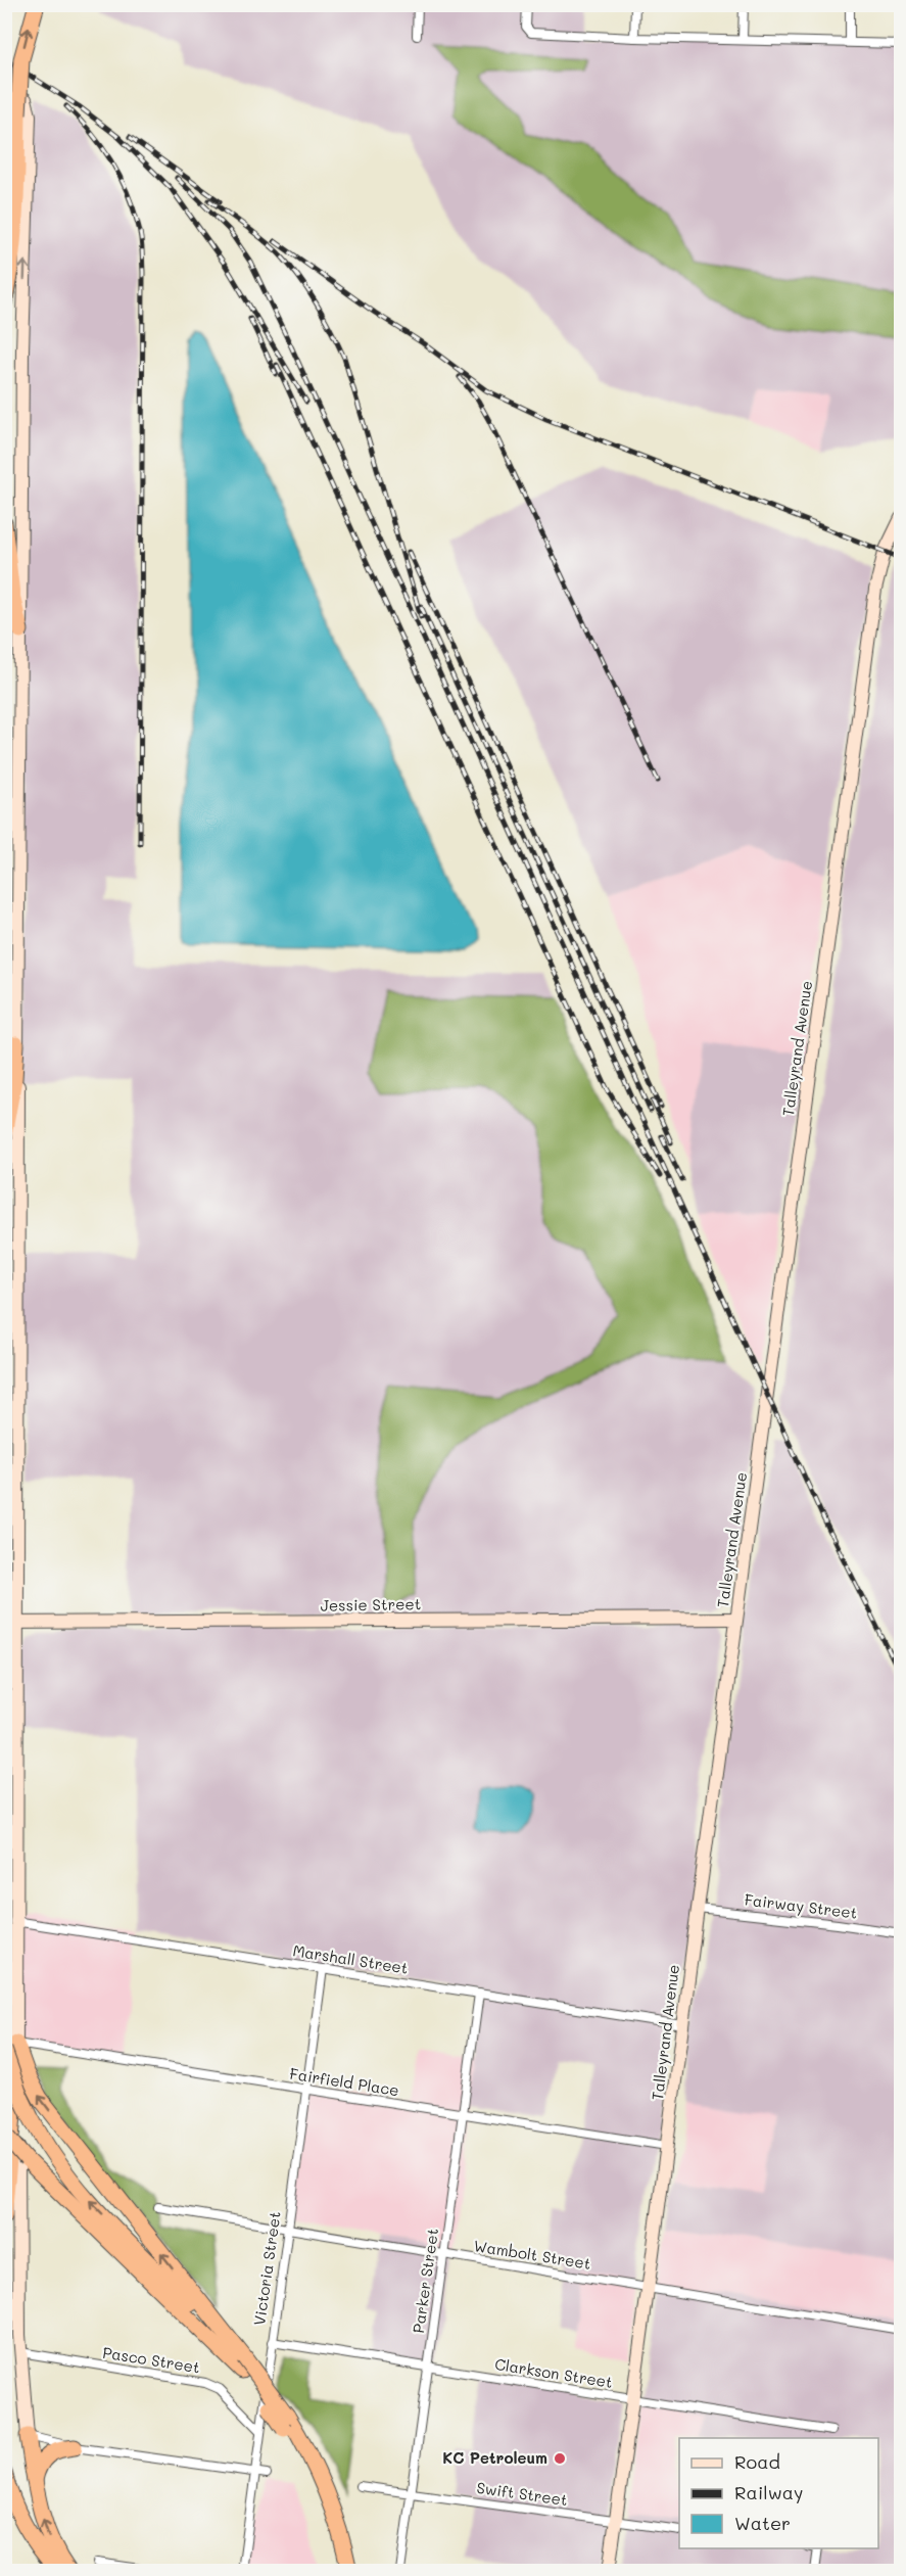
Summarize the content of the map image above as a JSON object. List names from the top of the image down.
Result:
{
  "streets": {
    "street": [
      "Talleyrand Avenue",
      "Jessie Street",
      "Fairway Street",
      "Marshall Street",
      "Fairfield Place",
      "Wambolt Street",
      "Victoria Street",
      "Parker Street",
      "Pasco Street",
      "Clarkson Street",
      "Swift Street"
    ]
  },
  "crossings": [
    ["Talleyrand Avenue", "Jessie Street"],
    ["Talleyrand Avenue", "Fairway Street"],
    ["Talleyrand Avenue", "Marshall Street"],
    ["Talleyrand Avenue", "Fairfield Place"],
    ["Talleyrand Avenue", "Wambolt Street"],
    ["Talleyrand Avenue", "Clarkson Street"],
    ["Talleyrand Avenue", "Swift Street"],
    ["Marshall Street", "Victoria Street"],
    ["Marshall Street", "Parker Street"],
    ["Fairfield Place", "Victoria Street"],
    ["Fairfield Place", "Parker Street"],
    ["Wambolt Street", "Victoria Street"],
    ["Wambolt Street", "Parker Street"],
    ["Victoria Street", "Pasco Street"],
    ["Victoria Street", "Clarkson Street"],
    ["Parker Street", "Clarkson Street"],
    ["Parker Street", "Swift Street"]
  ],
  "places": ["KC Petroleum"],
  "legend": ["Road", "Railway", "Water"]
}
